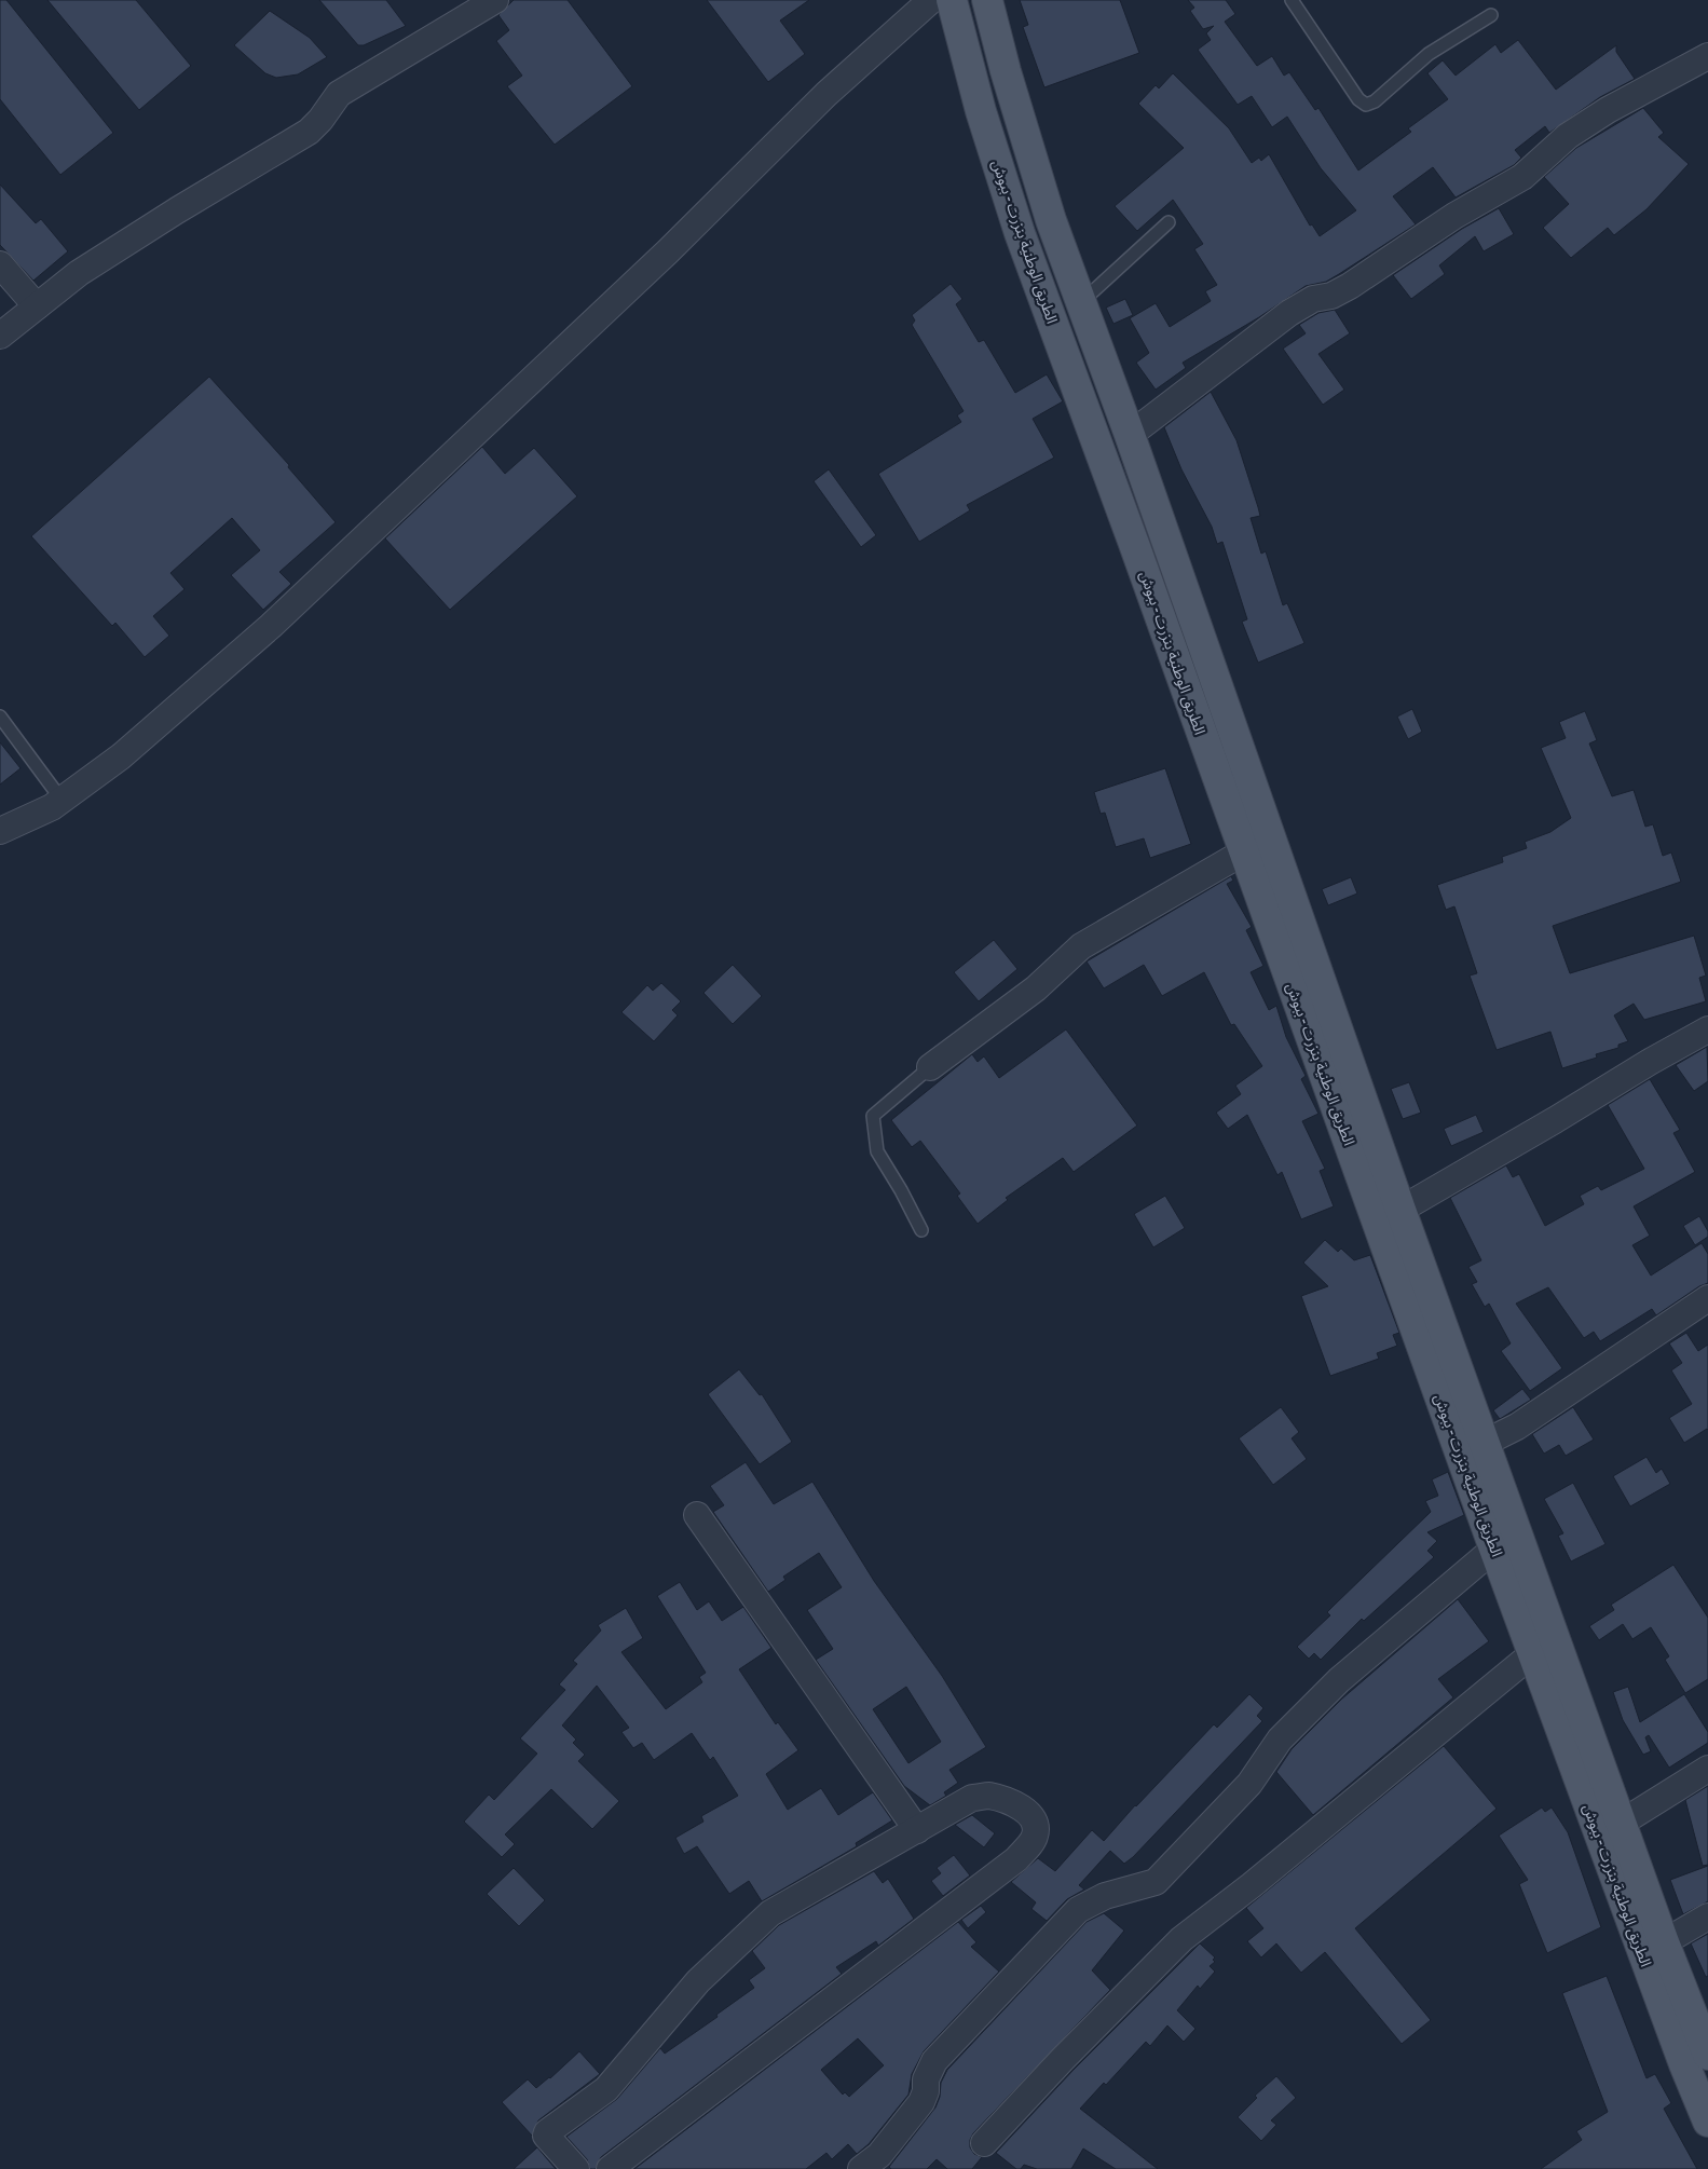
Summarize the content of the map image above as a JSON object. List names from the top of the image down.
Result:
{
  "streets": {
    "main road": ["الطريق الوطنية بنزرت - ببوش"]
  }
}
